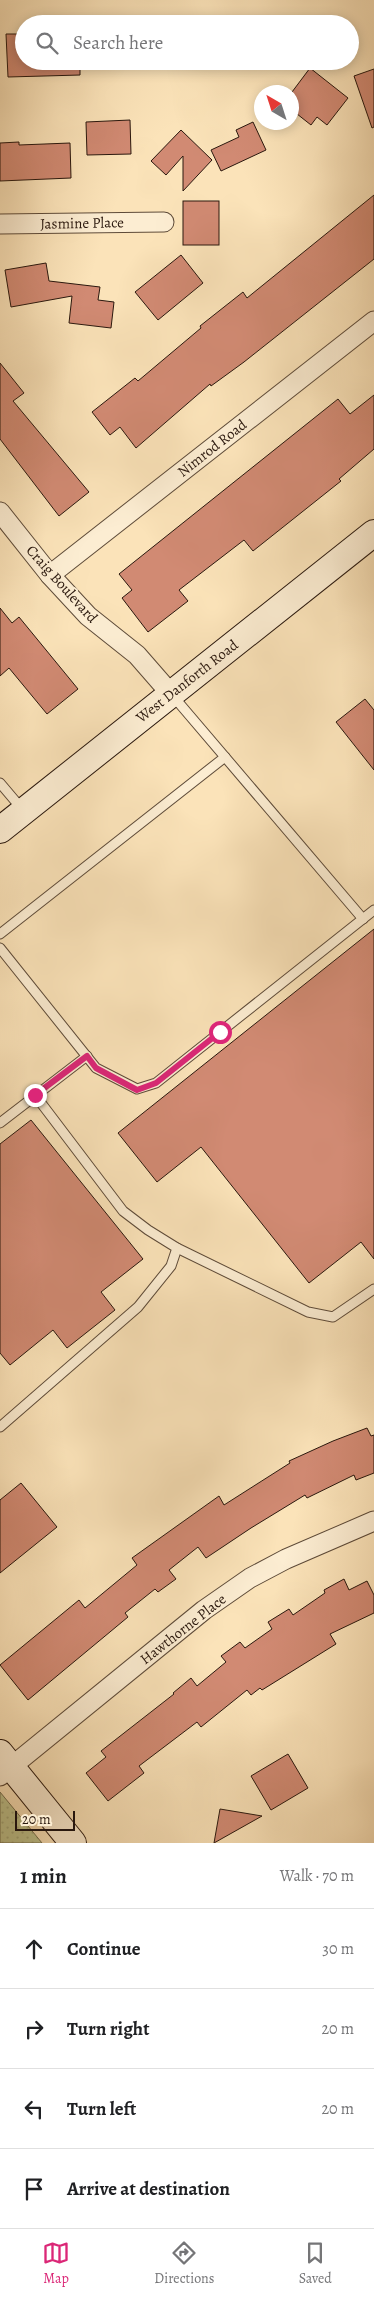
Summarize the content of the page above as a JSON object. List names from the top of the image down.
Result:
{
  "streets": {
    "main road": ["West Danforth Road"],
    "street": [
      "Jasmine Place",
      "Nimrod Road",
      "Craig Boulevard",
      "Hawthorne Place"
    ]
  },
  "crossings": [
    ["Nimrod Road", "Craig Boulevard"],
    ["Craig Boulevard", "West Danforth Road"]
  ],
  "scale_bar": "20 m",
  "north": "top left",
  "page": {
    "search": "Search here",
    "scale": "20 m",
    "heading": ["1 min", "Walk · 70 m"],
    "list": [
      ["Continue", "30 m"],
      ["Turn right", "20 m"],
      ["Turn left", "20 m"],
      "Arrive at destination"
    ],
    "nav": ["Map", "Directions", "Saved"]
  }
}
